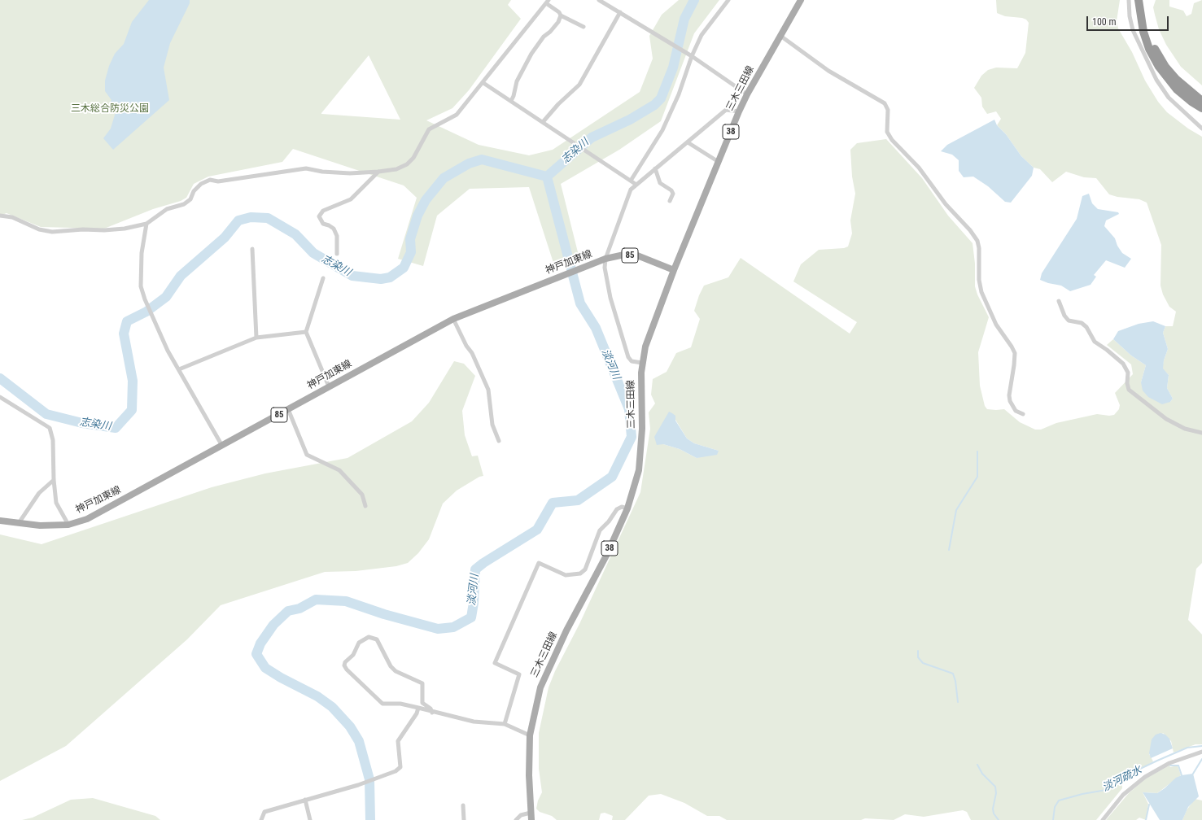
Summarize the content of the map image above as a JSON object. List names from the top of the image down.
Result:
{
  "streets": {
    "main road": [
      "三木三田線",
      "38",
      "85",
      "神戸加東線"
    ]
  },
  "crossings": [
    ["三木三田線", "神戸加東線"]
  ],
  "water": ["志染川", "淡河川", "淡河疏水"],
  "parks": ["三木総合防災公園"],
  "scale_bar": "100 m"
}
